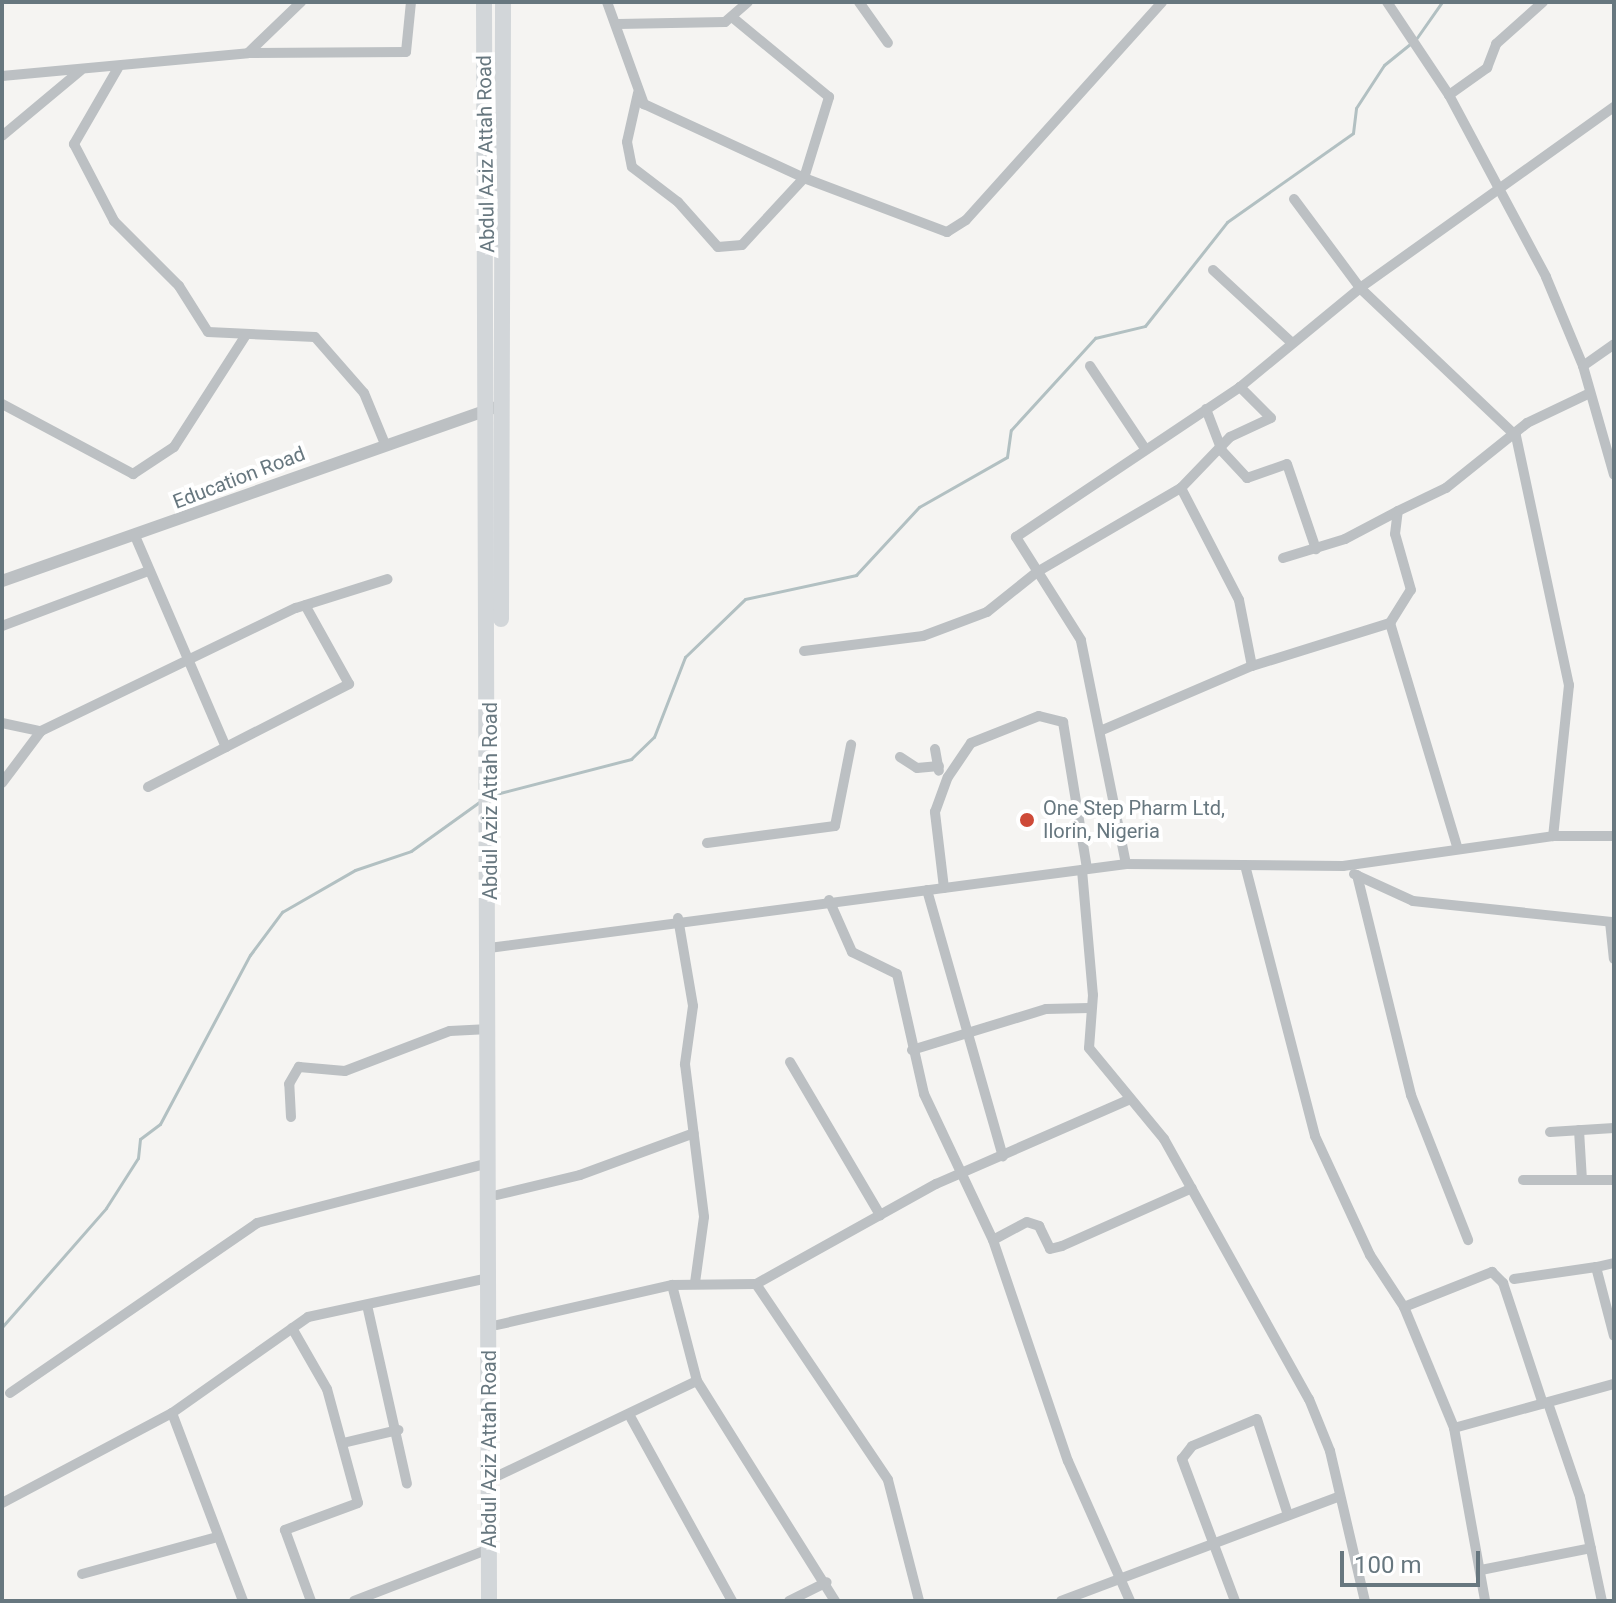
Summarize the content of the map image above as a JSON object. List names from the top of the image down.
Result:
{
  "streets": {
    "highway": ["Abdul Aziz Attah Road"],
    "street": ["Education Road"]
  },
  "crossings": [
    ["Abdul Aziz Attah Road", "Education Road"]
  ],
  "places": ["One Step Pharm Ltd, Ilorin, Nigeria"],
  "scale_bar": "100 m"
}
